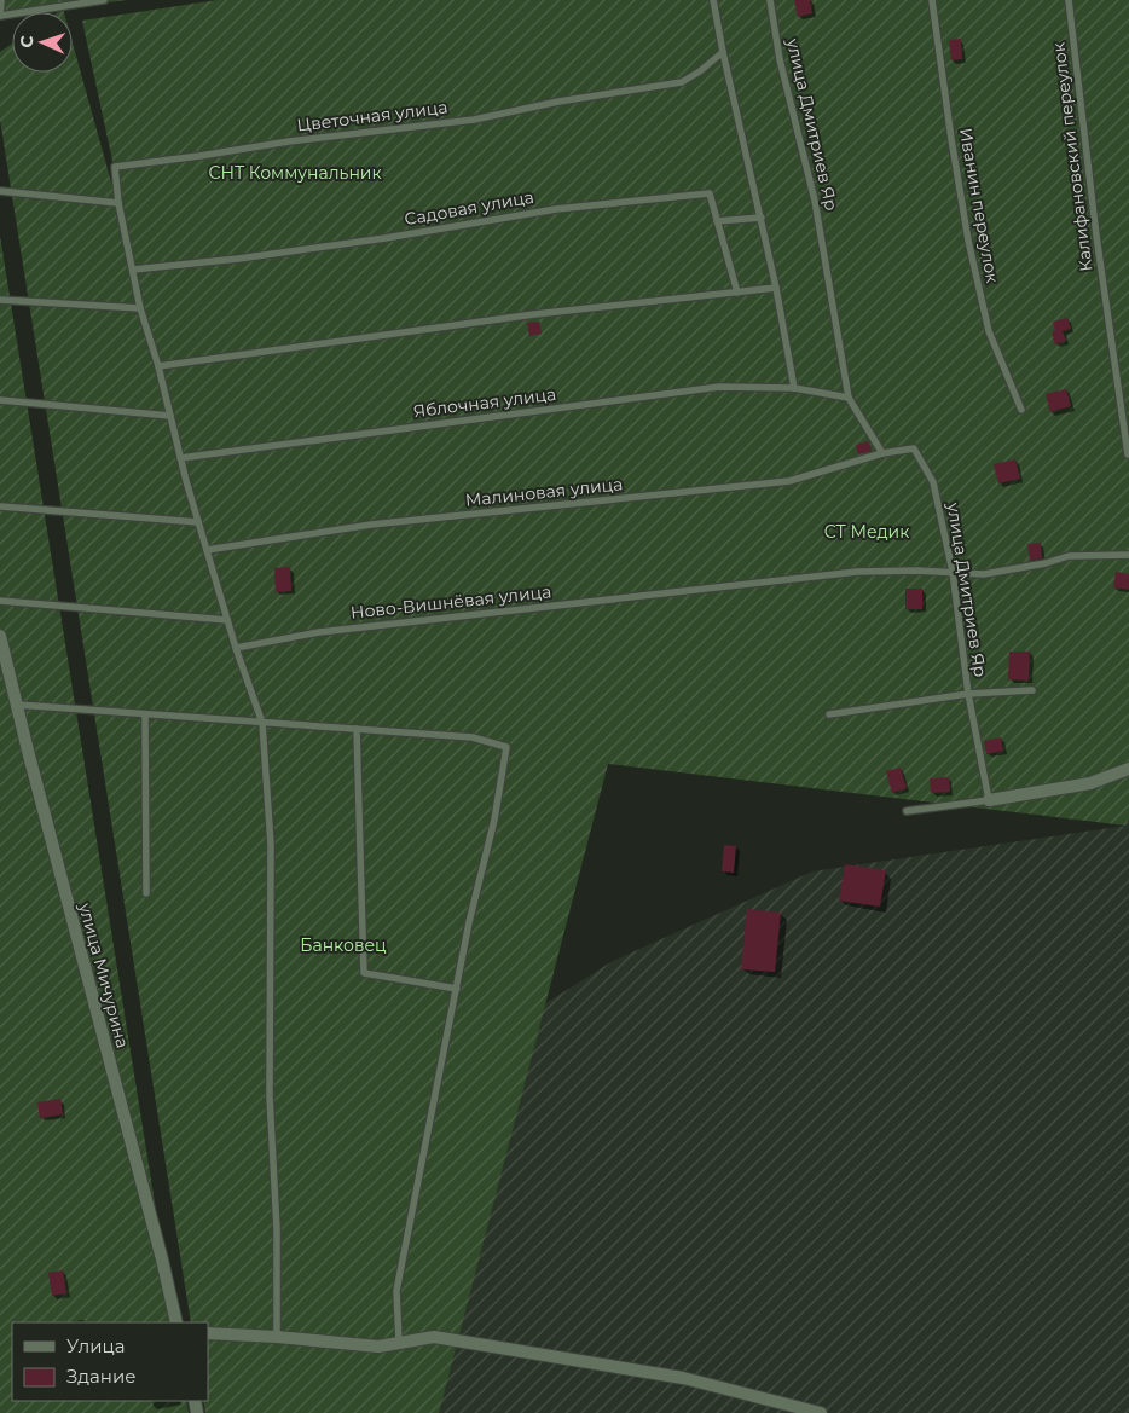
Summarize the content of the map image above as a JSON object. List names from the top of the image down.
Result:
{
  "streets": {
    "street": ["улица Мичурина"],
    "lane": [
      "Цветочная улица",
      "улица Дмитриев Яр",
      "Калифановский переулок",
      "Иванин переулок",
      "Садовая улица",
      "Яблочная улица",
      "Малиновая улица",
      "Ново-Вишнёвая улица"
    ]
  },
  "crossings": [
    ["улица Дмитриев Яр", "Малиновая улица"],
    ["улица Дмитриев Яр", "Ново-Вишнёвая улица"]
  ],
  "parks": ["СНТ Коммунальник", "СТ Медик", "Банковец"],
  "legend": ["Улица", "Здание"],
  "north": "left"
}
